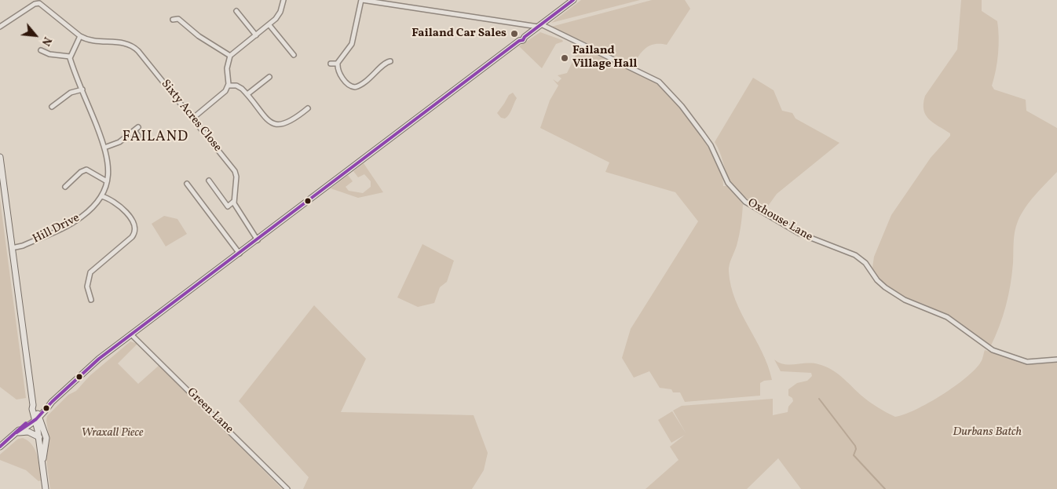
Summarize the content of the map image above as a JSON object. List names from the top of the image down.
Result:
{
  "streets": {
    "street": [
      "Sixty Acres Close",
      "Oxhouse Lane",
      "Hill Drive",
      "Green Lane"
    ]
  },
  "districts": ["FAILAND"],
  "parks": ["Durbans Batch", "Wraxall Piece"],
  "places": ["Failand Car Sales", "Failand Village Hall"],
  "north": "bottom right"
}
